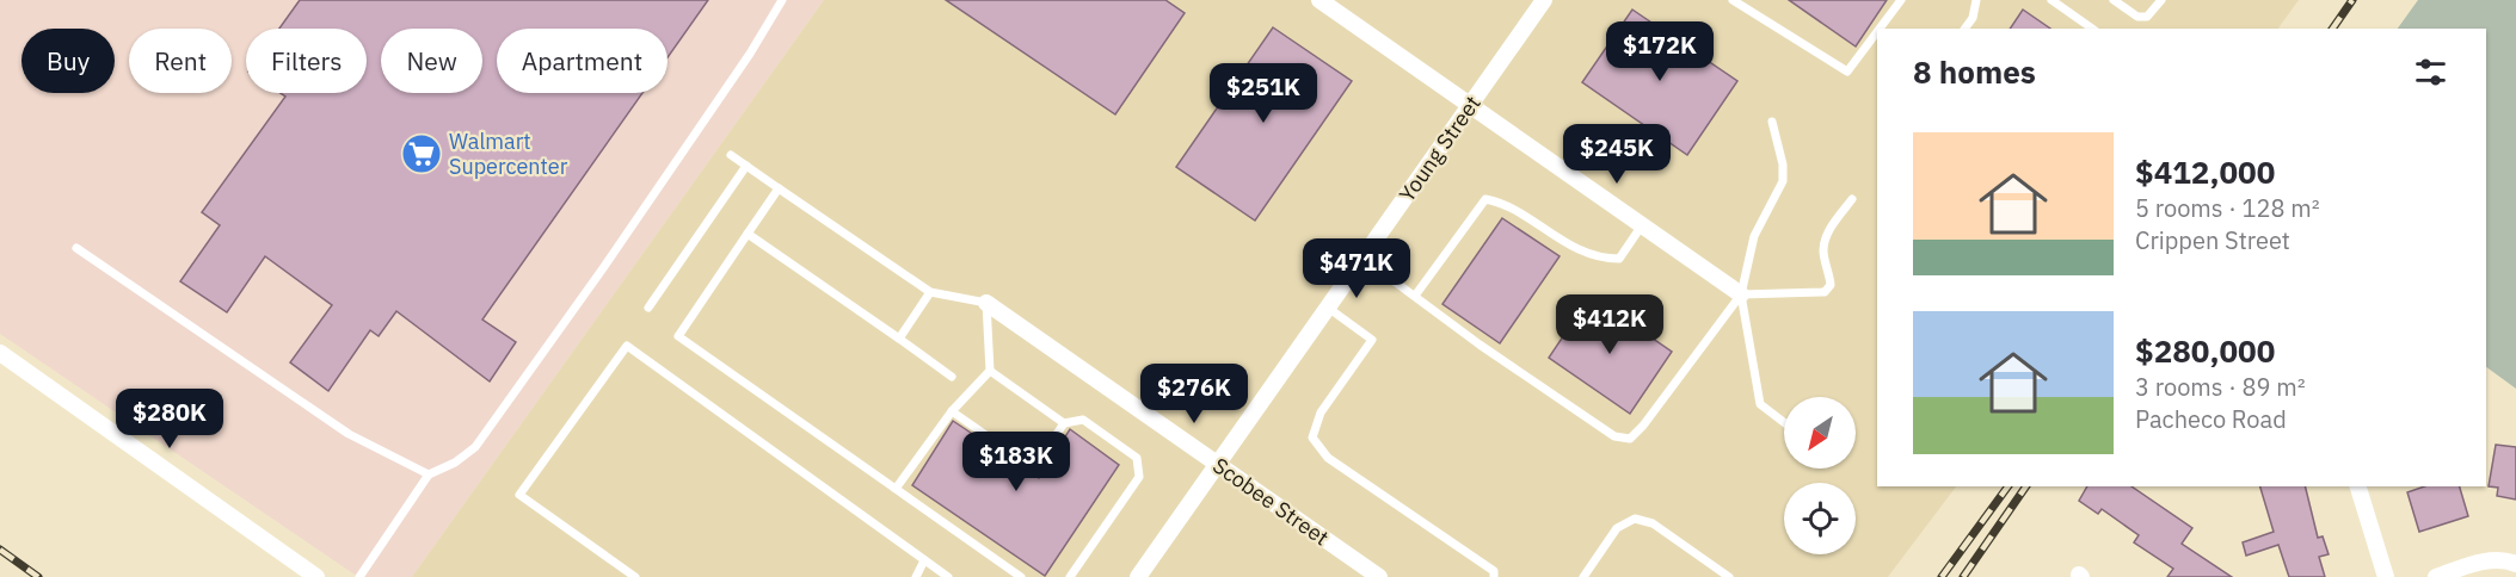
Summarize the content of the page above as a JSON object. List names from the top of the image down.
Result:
{
  "streets": {
    "street": ["Young Street", "Scobee Street"]
  },
  "crossings": [
    ["Young Street", "Scobee Street"]
  ],
  "places": {
    "supermarket": ["Walmart Supercenter"]
  },
  "north": "bottom left",
  "page": {
    "price": [
      "$172K",
      "$251K",
      "$245K",
      "$471K",
      "$412K",
      "$276K",
      "$280K",
      "$183K"
    ],
    "chip": [
      "Buy",
      "Rent",
      "Filters",
      "New",
      "Apartment"
    ],
    "heading": "8 homes",
    "list": [
      {
        "name": "$412,000",
        "note": "5 rooms · 128 m² · Crippen Street"
      },
      {
        "name": "$280,000",
        "note": "3 rooms · 89 m² · Pacheco Road"
      }
    ]
  }
}
